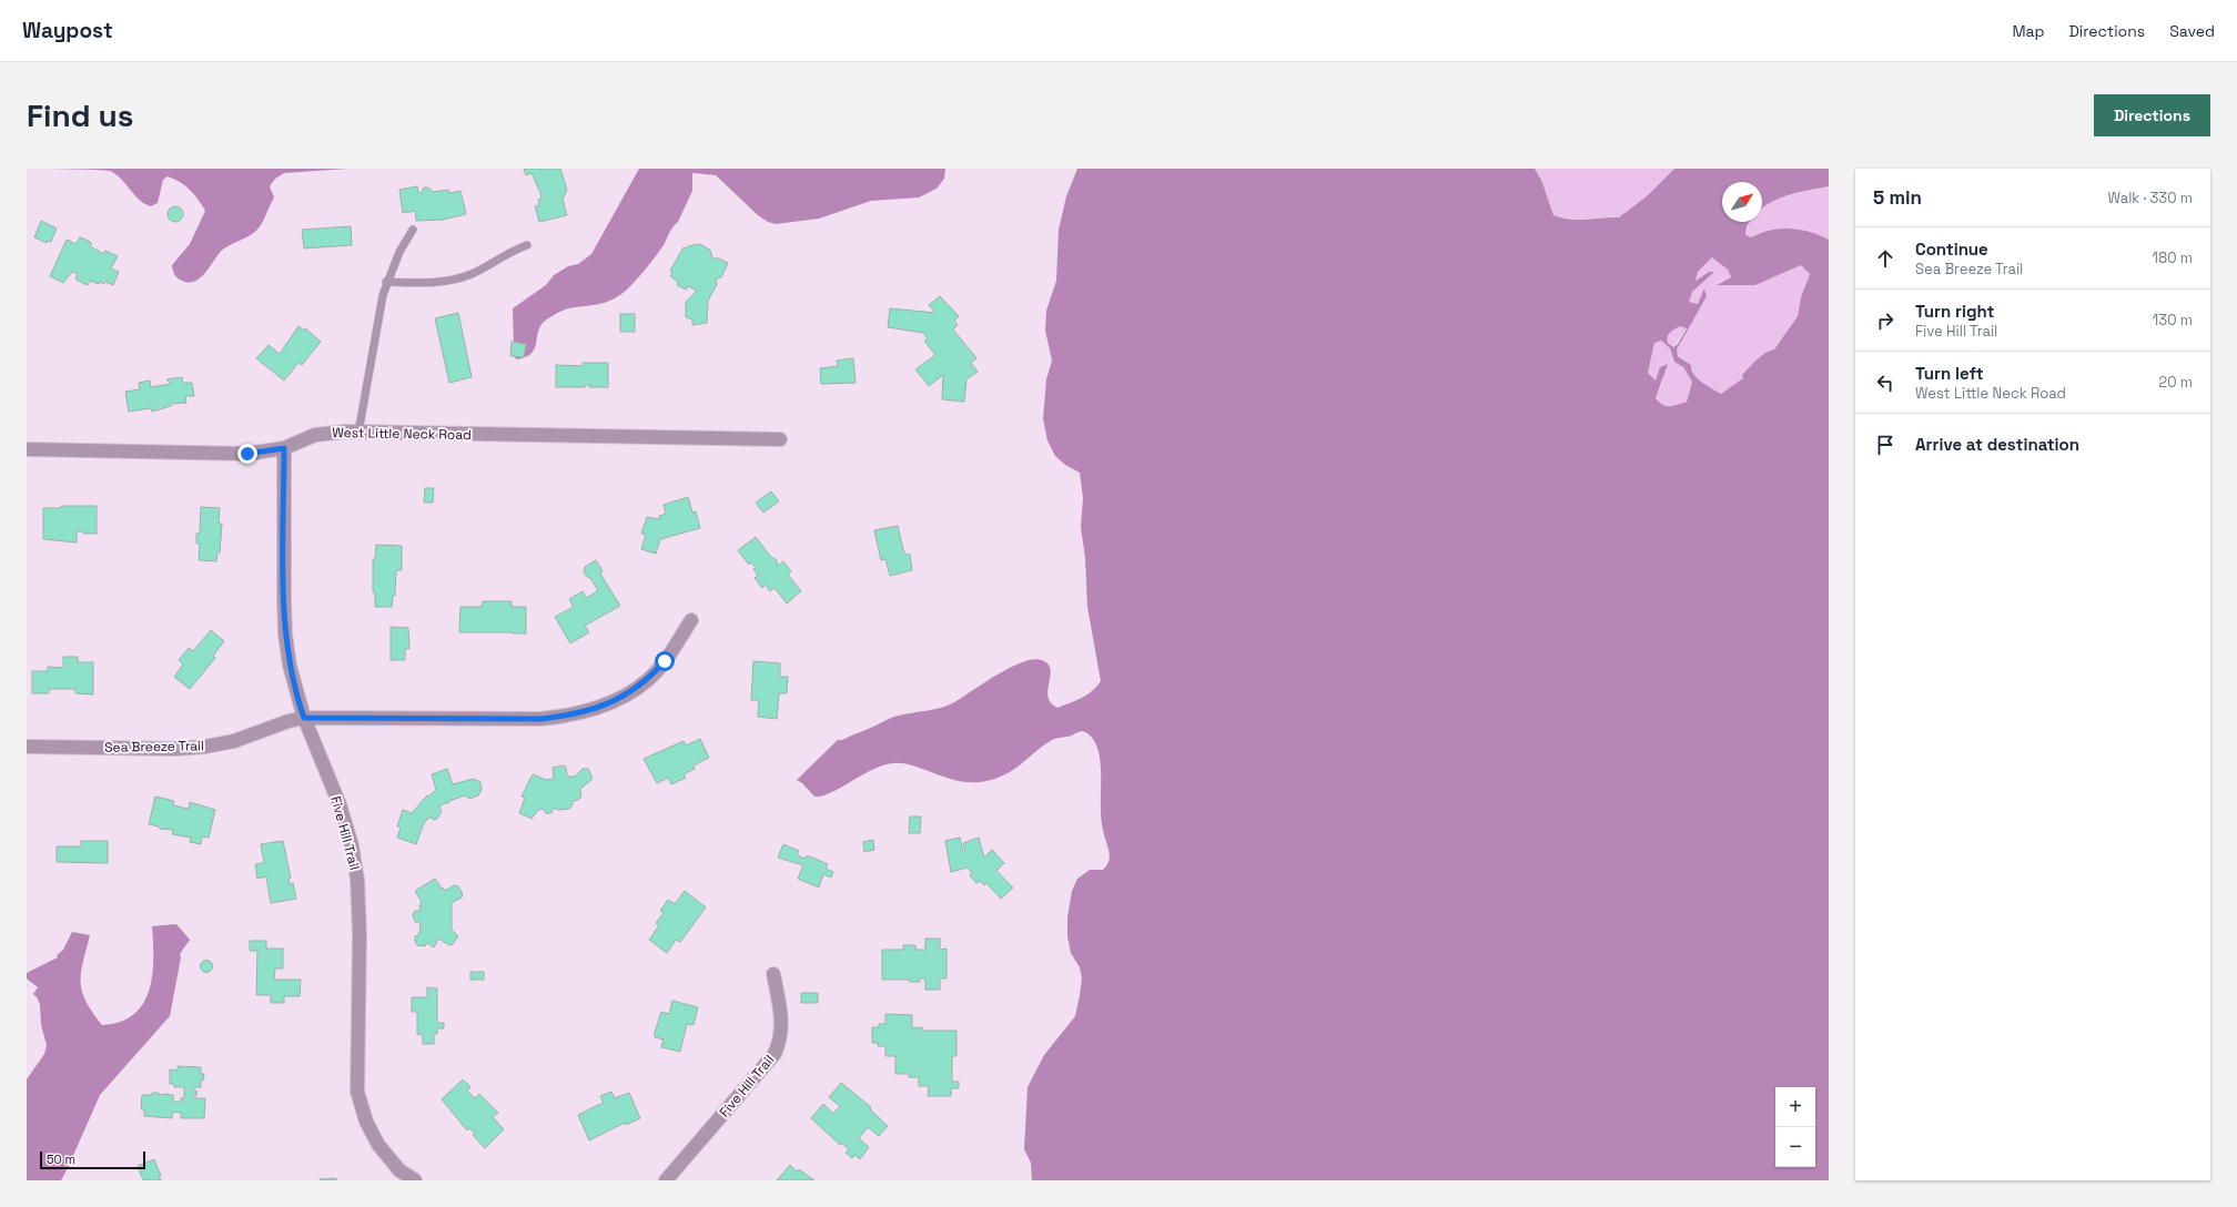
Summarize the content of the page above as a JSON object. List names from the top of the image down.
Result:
{
  "streets": {
    "street": ["West Little Neck Road", "Sea Breeze Trail", "Five Hill Trail"]
  },
  "crossings": [
    ["West Little Neck Road", "Five Hill Trail"],
    ["Sea Breeze Trail", "Five Hill Trail"]
  ],
  "scale_bar": "50 m",
  "north": "top right",
  "page": {
    "header": "Waypost",
    "nav": ["Map", "Directions", "Saved"],
    "buttons": "Directions",
    "title": "Find us",
    "heading": ["5 min", "Walk · 330 m"],
    "list": [
      ["Continue", "Sea Breeze Trail", "180 m"],
      ["Turn right", "Five Hill Trail", "130 m"],
      ["Turn left", "West Little Neck Road", "20 m"],
      "Arrive at destination"
    ],
    "map_buttons": ["+", "−"],
    "scale": "50 m"
  }
}
